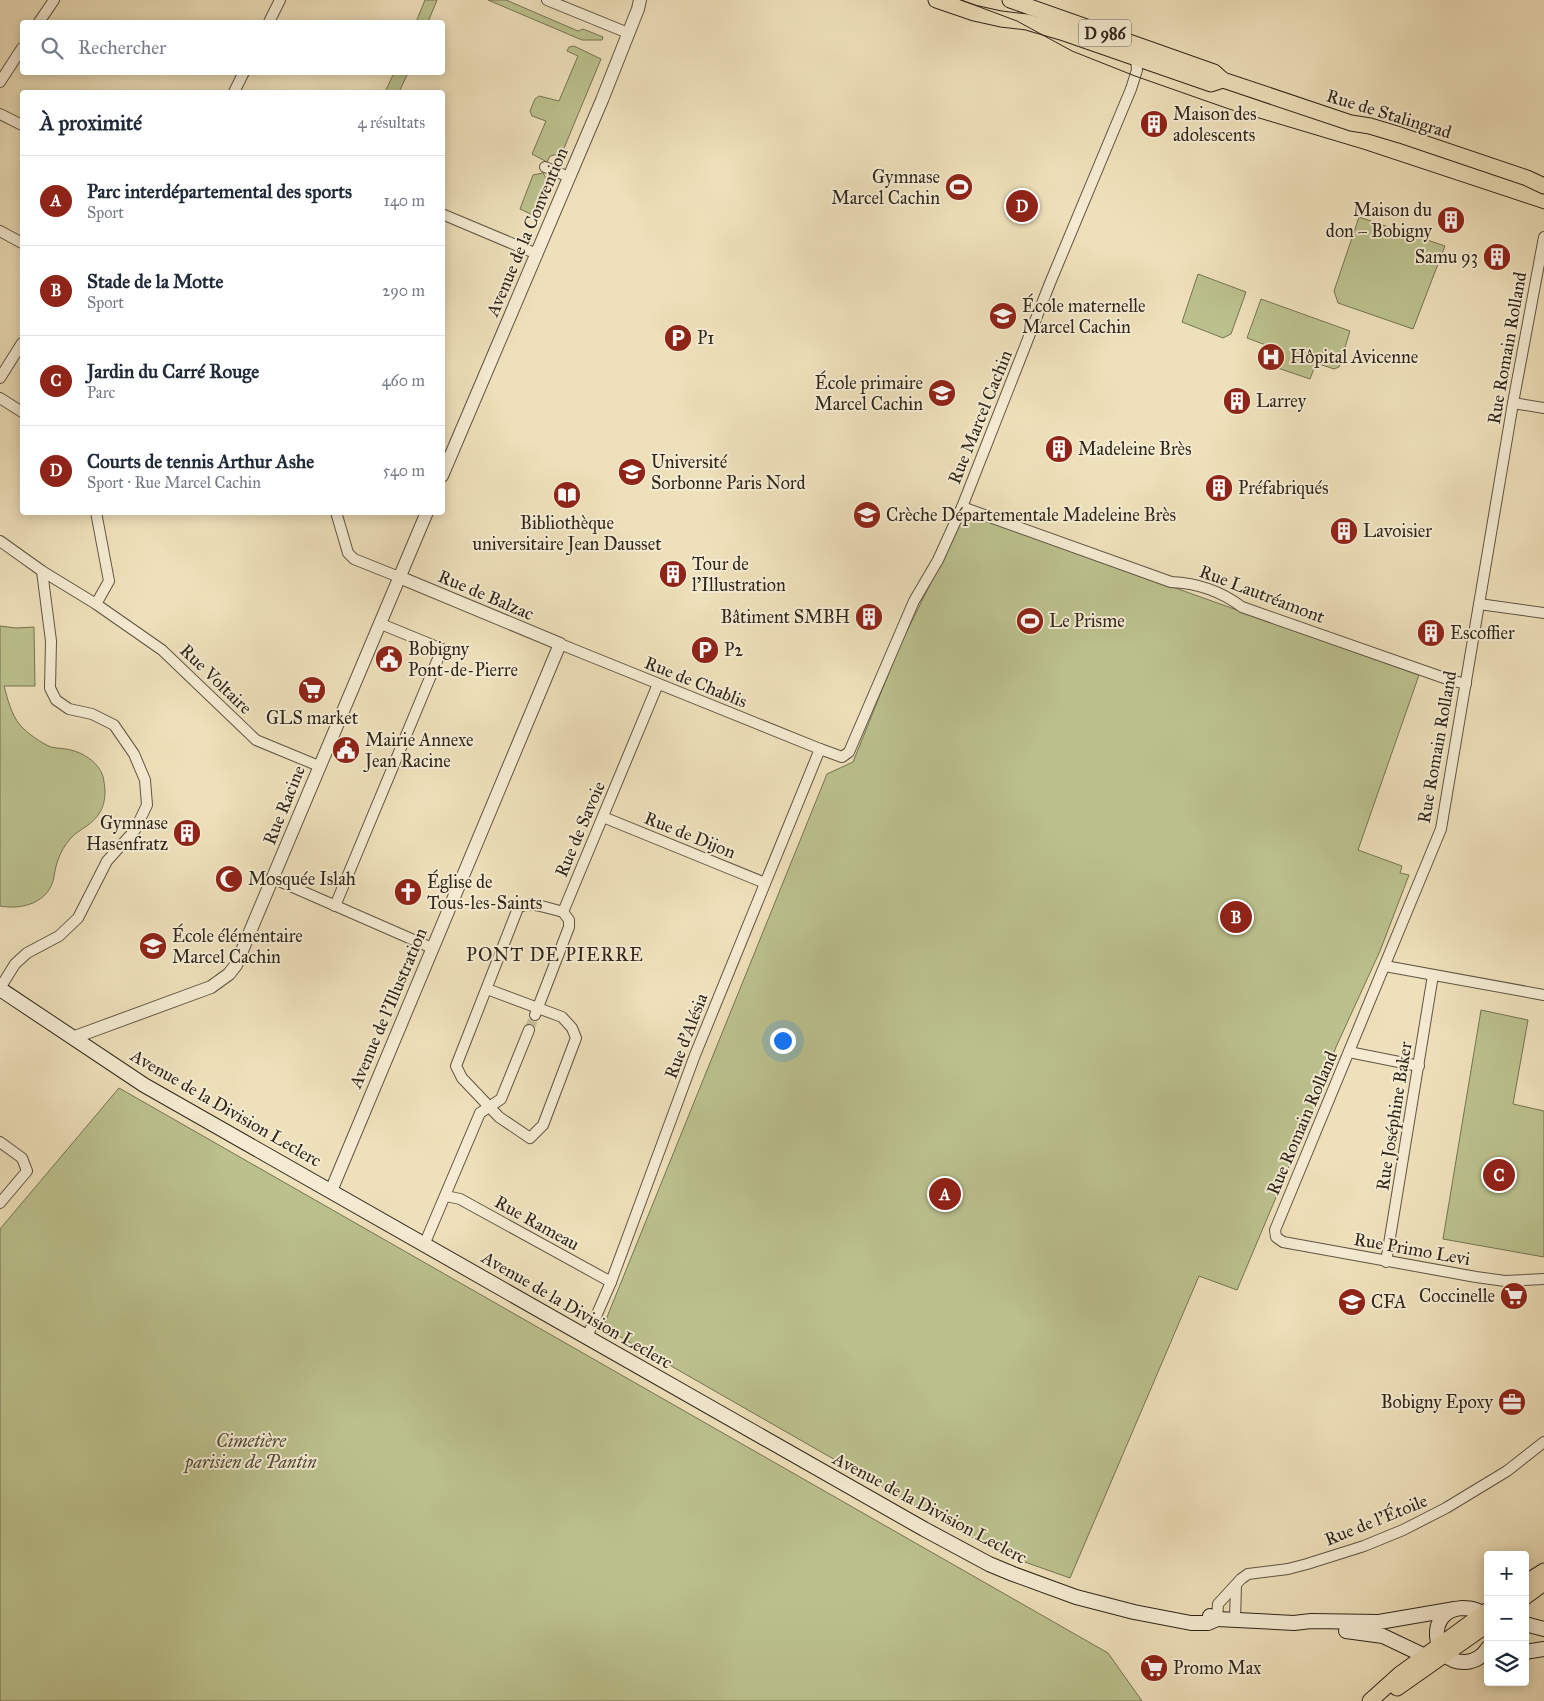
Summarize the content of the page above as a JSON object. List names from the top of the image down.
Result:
{
  "streets": {
    "main road": ["D 986", "Rue de Stalingrad", "Avenue de la Division Leclerc"],
    "street": [
      "Avenue de la Convention",
      "Rue Romain Rolland",
      "Rue Marcel Cachin",
      "Rue Lautréamont",
      "Rue de Balzac",
      "Rue Voltaire",
      "Rue de Chablis",
      "Rue Racine",
      "Rue de Savoie",
      "Rue de Dijon",
      "Avenue de l'Illustration",
      "Rue d'Alésia",
      "Rue Joséphine Baker",
      "Rue Rameau",
      "Rue Primo Levi",
      "Rue de l'Étoile"
    ]
  },
  "crossings": [
    ["Rue de Stalingrad", "Rue Marcel Cachin"],
    ["Rue Romain Rolland", "Rue Lautréamont"],
    ["Rue Romain Rolland", "Rue Primo Levi"],
    ["Rue Marcel Cachin", "Rue Lautréamont"],
    ["Rue Marcel Cachin", "Rue de Chablis"],
    ["Rue Marcel Cachin", "Rue d'Alésia"],
    ["Rue de Balzac", "Rue de Chablis"],
    ["Rue de Balzac", "Rue Racine"],
    ["Rue de Balzac", "Avenue de l'Illustration"],
    ["Rue Voltaire", "Rue Racine"],
    ["Rue de Chablis", "Rue de Savoie"],
    ["Rue de Chablis", "Avenue de l'Illustration"],
    ["Rue de Chablis", "Rue d'Alésia"],
    ["Rue Racine", "Avenue de la Division Leclerc"],
    ["Rue de Savoie", "Rue de Dijon"],
    ["Rue de Dijon", "Rue d'Alésia"],
    ["Avenue de l'Illustration", "Avenue de la Division Leclerc"],
    ["Rue d'Alésia", "Avenue de la Division Leclerc"],
    ["Rue d'Alésia", "Rue Rameau"],
    ["Avenue de la Division Leclerc", "Rue de l'Étoile"],
    ["Rue Joséphine Baker", "Rue Primo Levi"]
  ],
  "districts": ["PONT DE PIERRE"],
  "parks": ["Cimetière parisien de Pantin"],
  "places": {
    "building": [
      "Maison des adolescents",
      "Maison du don – Bobigny",
      "Samu 93",
      "Larrey",
      "Madeleine Brès",
      "Préfabriqués",
      "Lavoisier",
      "Tour de l'Illustration",
      "Bâtiment SMBH",
      "Escoffier",
      "Gymnase Hasenfratz"
    ],
    "sports": ["Gymnase Marcel Cachin", "Le Prisme"],
    "school or university": [
      "École maternelle Marcel Cachin",
      "École primaire Marcel Cachin",
      "Université Sorbonne Paris Nord",
      "Crèche Départementale Madeleine Brès",
      "École élémentaire Marcel Cachin",
      "CFA"
    ],
    "parking": ["P1", "P2"],
    "hospital": ["Hôpital Avicenne"],
    "library": ["Bibliothèque universitaire Jean Dausset"],
    "public building": ["Bobigny Pont-de-Pierre", "Mairie Annexe Jean Racine"],
    "supermarket": ["GLS market", "Coccinelle", "Promo Max"],
    "mosque": ["Mosquée Islah"],
    "church": ["Église de Tous-les-Saints"],
    "office": ["Bobigny Epoxy"]
  },
  "page": {
    "search": "Rechercher",
    "heading": ["À proximité", "4 résultats"],
    "list": [
      {
        "mark": "A",
        "name": "Parc interdépartemental des sports",
        "note": "Sport",
        "value": "140 m"
      },
      {
        "mark": "B",
        "name": "Stade de la Motte",
        "note": "Sport",
        "value": "290 m"
      },
      {
        "mark": "C",
        "name": "Jardin du Carré Rouge",
        "note": "Parc",
        "value": "460 m"
      },
      {
        "mark": "D",
        "name": "Courts de tennis Arthur Ashe",
        "note": "Sport · Rue Marcel Cachin",
        "value": "540 m"
      }
    ],
    "pins": [
      "D",
      "B",
      "C",
      "A"
    ],
    "map_buttons": ["+", "−"]
  }
}
